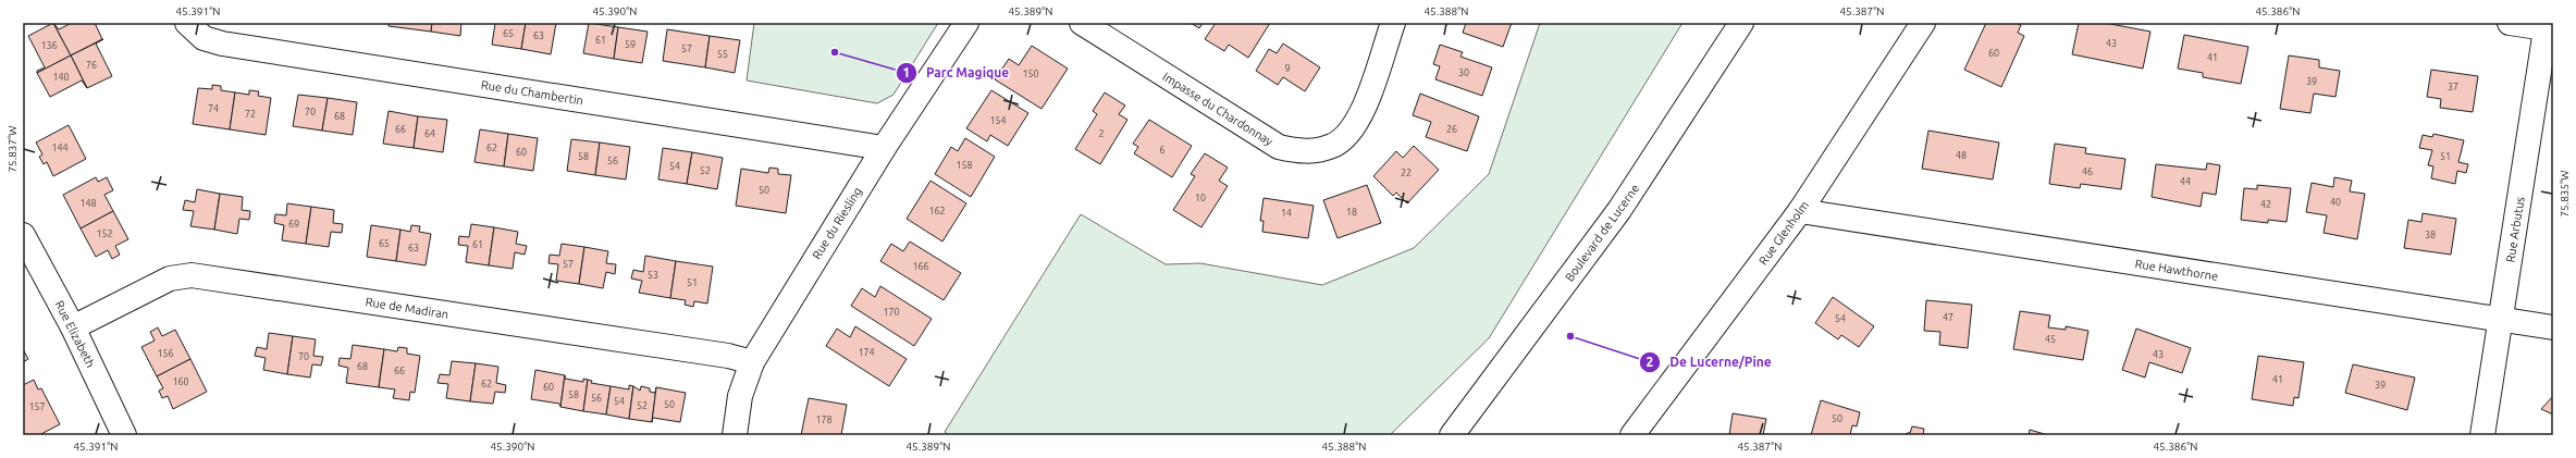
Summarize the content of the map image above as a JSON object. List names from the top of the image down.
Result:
{
  "streets": {
    "street": [
      "Rue du Chambertin",
      "Impasse du Chardonnay",
      "Rue du Riesling",
      "Rue Arbutus",
      "Boulevard de Lucerne",
      "Rue Glenholm",
      "Rue Hawthorne",
      "Rue de Madiran",
      "Rue Elizabeth"
    ]
  },
  "crossings": [
    ["Rue du Chambertin", "Rue du Riesling"],
    ["Rue du Riesling", "Rue de Madiran"],
    ["Rue Arbutus", "Rue Hawthorne"],
    ["Rue Glenholm", "Rue Hawthorne"],
    ["Rue de Madiran", "Rue Elizabeth"]
  ],
  "places": ["Parc Magique", "De Lucerne/Pine"],
  "house_numbers": [
    "65",
    "63",
    "61",
    "43",
    "59",
    "136",
    "57",
    "60",
    "55",
    "41",
    "76",
    "9",
    "30",
    "150",
    "140",
    "39",
    "37",
    "74",
    "70",
    "72",
    "68",
    "154",
    "66",
    "26",
    "64",
    "2",
    "144",
    "62",
    "6",
    "60",
    "48",
    "58",
    "51",
    "56",
    "158",
    "54",
    "52",
    "46",
    "22",
    "44",
    "50",
    "10",
    "40",
    "148",
    "42",
    "162",
    "18",
    "14",
    "69",
    "152",
    "38",
    "65",
    "61",
    "63",
    "57",
    "166",
    "53",
    "51",
    "170",
    "47",
    "54",
    "45",
    "174",
    "156",
    "43",
    "70",
    "68",
    "66",
    "41",
    "160",
    "62",
    "39",
    "60",
    "58",
    "56",
    "54",
    "50",
    "52",
    "157",
    "50",
    "178"
  ],
  "coordinates": [
    "45.391°N",
    "45.390°N",
    "45.389°N",
    "45.388°N",
    "45.387°N",
    "45.386°N",
    "75.837°W",
    "75.835°W"
  ]
}
